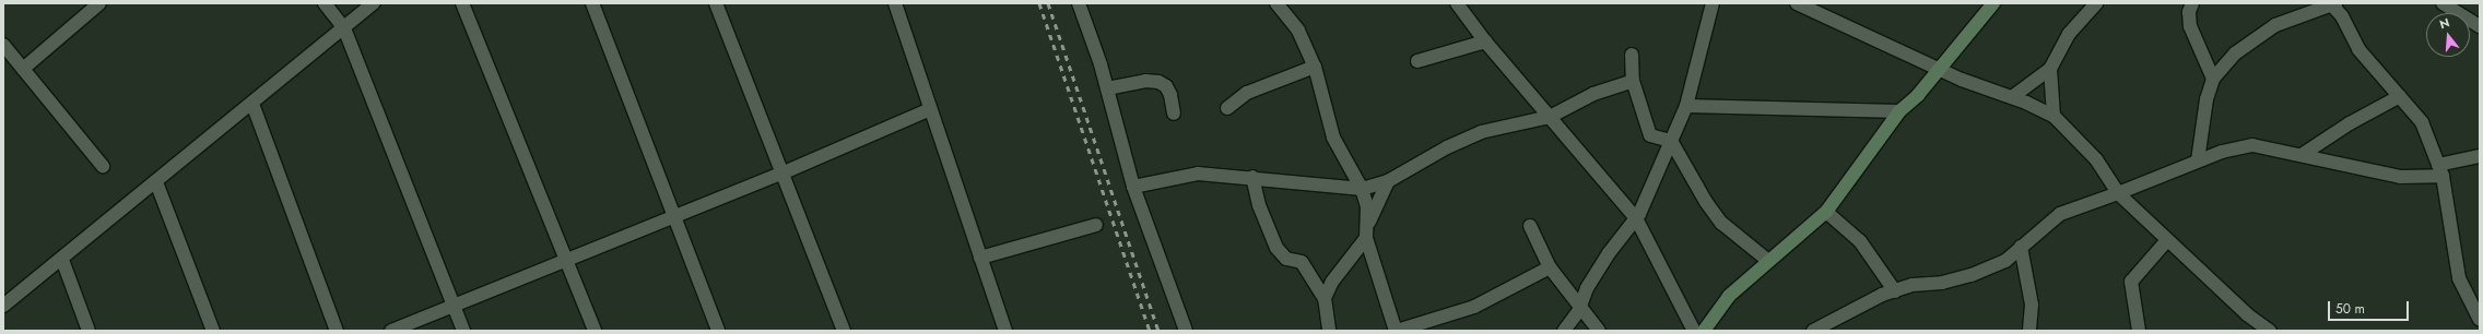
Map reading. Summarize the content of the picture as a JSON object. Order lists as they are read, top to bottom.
{
  "scale_bar": "50 m",
  "north": "top"
}
